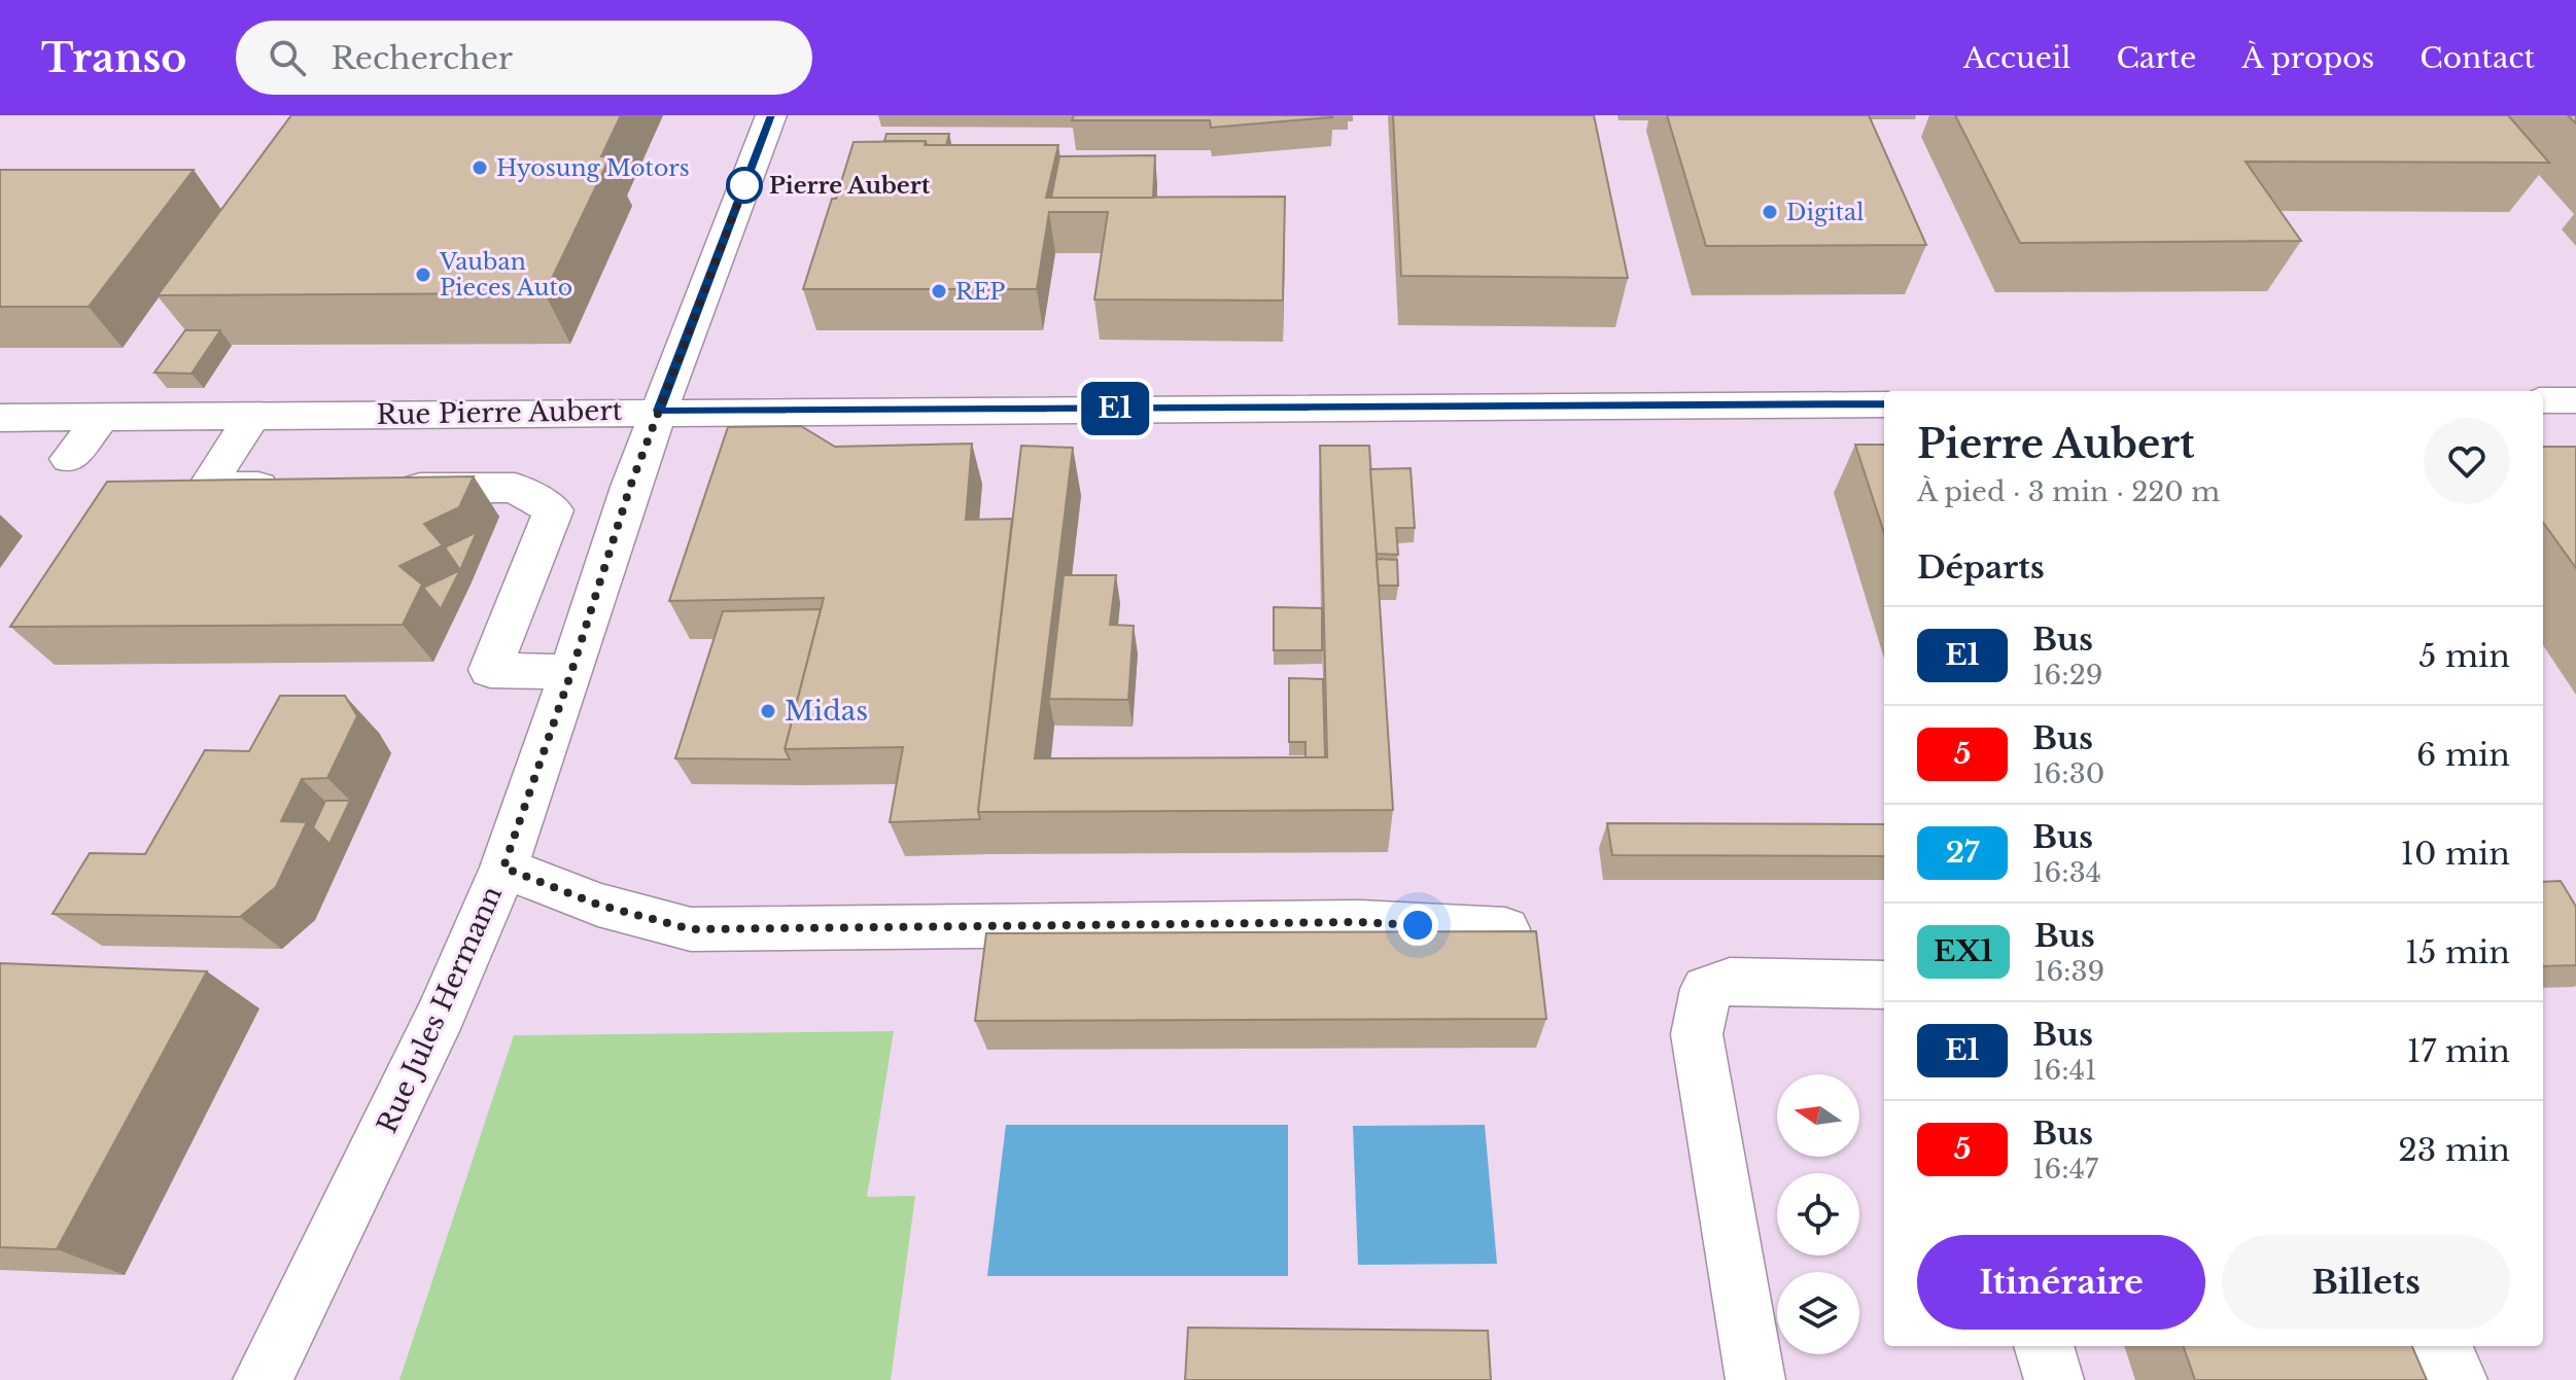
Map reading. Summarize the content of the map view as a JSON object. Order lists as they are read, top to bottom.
{
  "streets": {
    "street": ["Rue Pierre Aubert", "Rue Jules Hermann"]
  },
  "crossings": [
    ["Rue Pierre Aubert", "Rue Jules Hermann"]
  ],
  "places": [
    "Hyosung Motors",
    "Pierre Aubert",
    "Digital",
    "Vauban Pieces Auto",
    "REP",
    "Midas"
  ],
  "lines": ["bus line E1"],
  "north": "left",
  "page": {
    "header": "Transo",
    "search": "Rechercher",
    "nav": [
      "Accueil",
      "Carte",
      "À propos",
      "Contact"
    ],
    "on_map": "E1",
    "heading": [
      ["Pierre Aubert", "À pied · 3 min · 220 m"],
      "Départs"
    ],
    "list": [
      {
        "mark": "E1",
        "name": "Bus",
        "note": "16:29",
        "value": "5 min"
      },
      {
        "mark": "5",
        "name": "Bus",
        "note": "16:30",
        "value": "6 min"
      },
      {
        "mark": "27",
        "name": "Bus",
        "note": "16:34",
        "value": "10 min"
      },
      {
        "mark": "EX1",
        "name": "Bus",
        "note": "16:39",
        "value": "15 min"
      },
      {
        "mark": "E1",
        "name": "Bus",
        "note": "16:41",
        "value": "17 min"
      },
      {
        "mark": "5",
        "name": "Bus",
        "note": "16:47",
        "value": "23 min"
      }
    ],
    "buttons": ["Itinéraire", "Billets"]
  }
}
